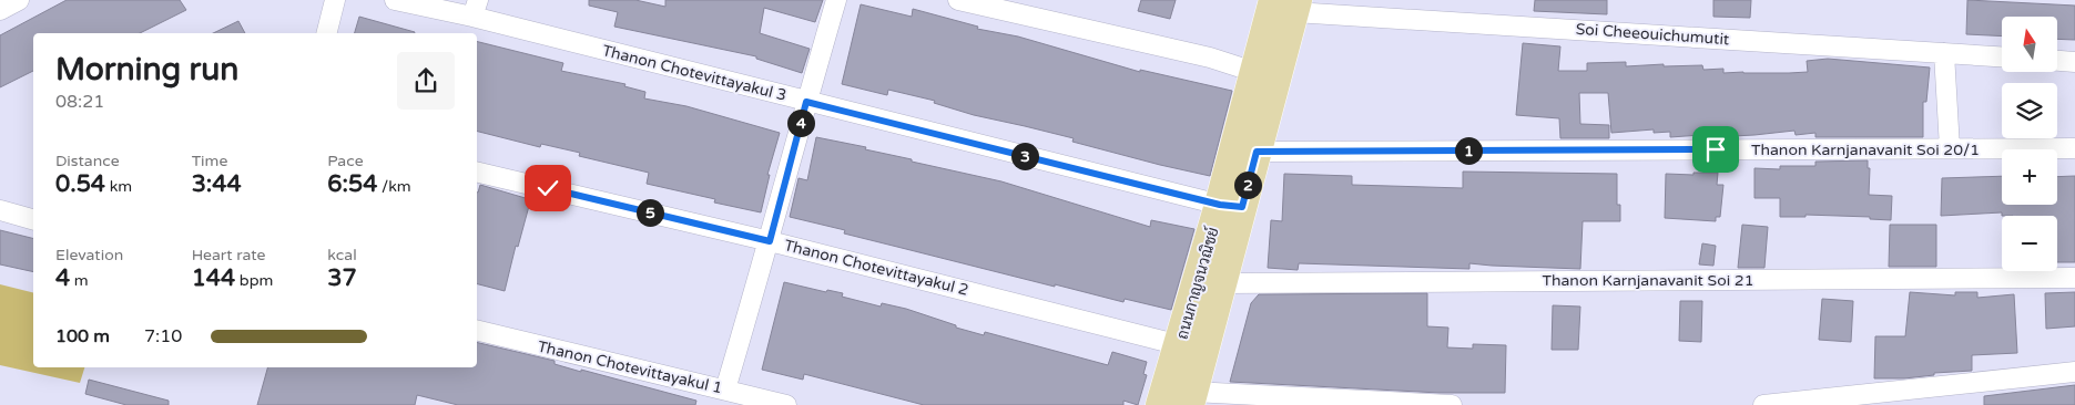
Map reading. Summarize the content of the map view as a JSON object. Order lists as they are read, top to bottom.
{
  "streets": {
    "main road": ["ถนนกาญจนวณิชย์"],
    "street": [
      "Soi Cheeouichumutit",
      "Thanon Chotevittayakul 3",
      "Thanon Karnjanavanit Soi 20/1",
      "Thanon Chotevittayakul 2",
      "Thanon Karnjanavanit Soi 21",
      "Thanon Chotevittayakul 1"
    ]
  },
  "crossings": [
    ["Soi Cheeouichumutit", "ถนนกาญจนวณิชย์"],
    ["Thanon Chotevittayakul 3", "ถนนกาญจนวณิชย์"],
    ["Thanon Karnjanavanit Soi 20/1", "ถนนกาญจนวณิชย์"],
    ["Thanon Chotevittayakul 2", "ถนนกาญจนวณิชย์"],
    ["Thanon Karnjanavanit Soi 21", "ถนนกาญจนวณิชย์"]
  ],
  "north": "top",
  "page": {
    "map_buttons": ["+", "−"],
    "heading": ["Morning run", "08:21"],
    "pins": [
      "4",
      "1",
      "3",
      "2",
      "5"
    ],
    "stats": [
      ["Distance", "0.54 km"],
      ["Time", "3:44"],
      ["Pace", "6:54 /km"],
      ["Elevation", "4 m"],
      ["Heart rate", "144 bpm"],
      ["kcal", "37"]
    ],
    "list": [
      {
        "name": "100 m",
        "note": "7:10"
      }
    ]
  }
}
